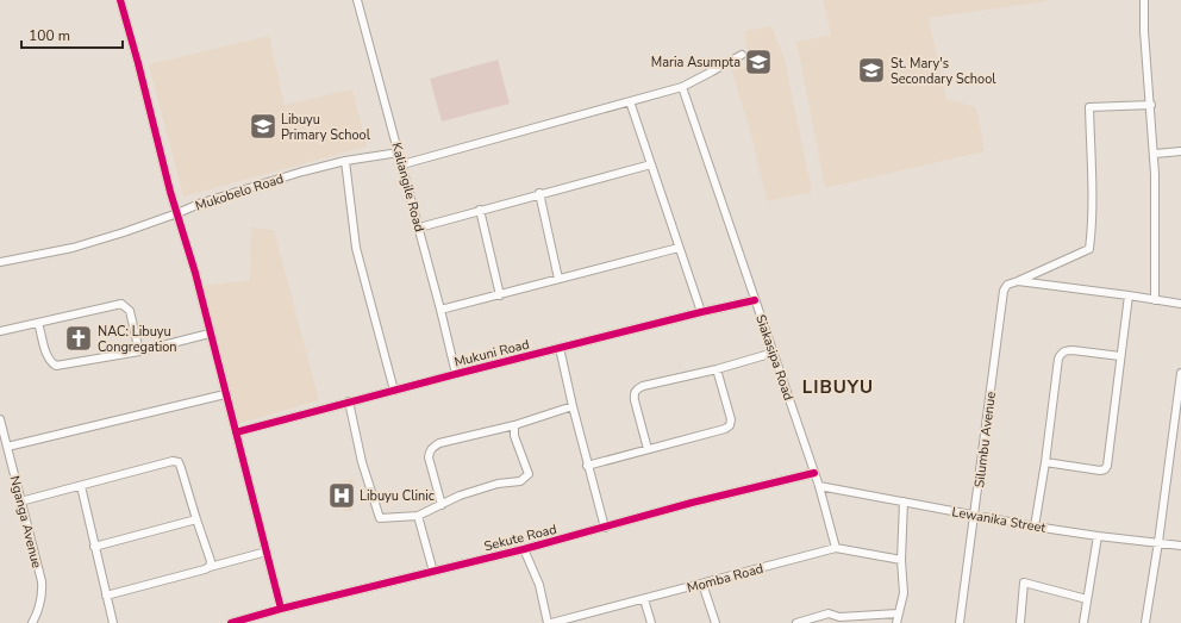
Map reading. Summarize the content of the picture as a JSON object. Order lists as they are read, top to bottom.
{
  "streets": {
    "street": [
      "Kaliangile Road",
      "Mukobelo Road",
      "Mukuni Road",
      "Siakasipa Road",
      "Silumbu Avenue",
      "Lewanika Street",
      "Nganga Avenue",
      "Sekute Road",
      "Momba Road"
    ]
  },
  "crossings": [
    ["Kaliangile Road", "Mukobelo Road"],
    ["Kaliangile Road", "Mukuni Road"],
    ["Mukuni Road", "Siakasipa Road"],
    ["Siakasipa Road", "Lewanika Street"],
    ["Siakasipa Road", "Sekute Road"],
    ["Siakasipa Road", "Momba Road"],
    ["Silumbu Avenue", "Lewanika Street"]
  ],
  "districts": ["LIBUYU"],
  "places": {
    "school or university": ["Maria Asumpta", "St. Mary's Secondary School", "Libuyu Primary School"],
    "church": ["NAC: Libuyu Congregation"],
    "hospital": ["Libuyu Clinic"]
  },
  "scale_bar": "100 m"
}
